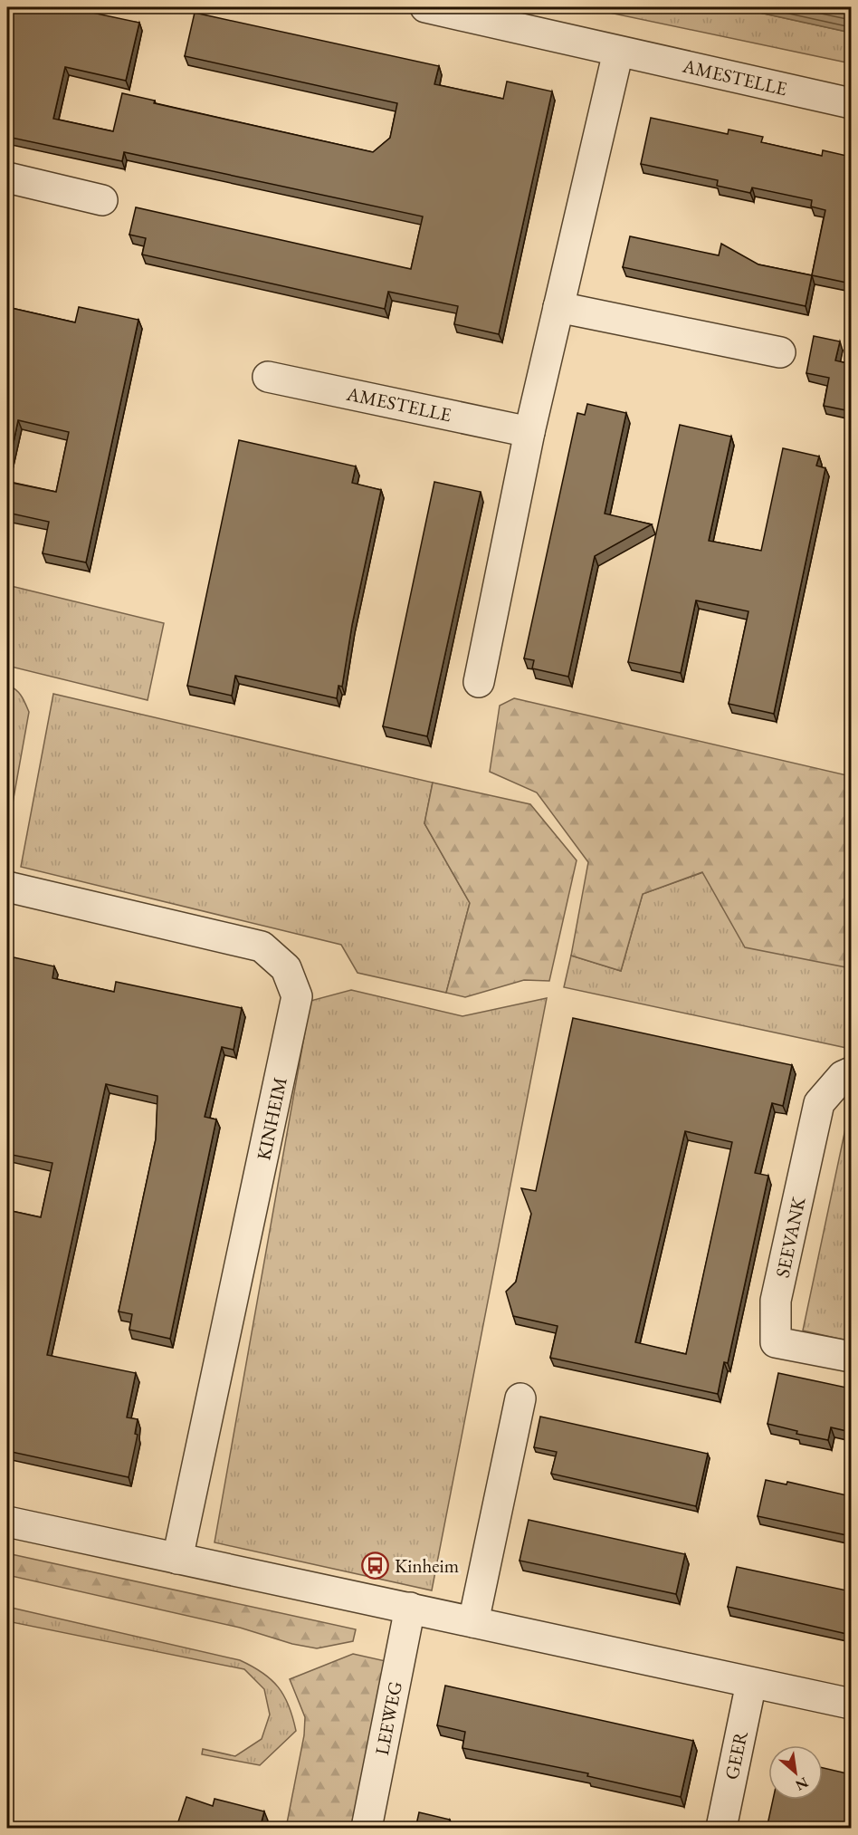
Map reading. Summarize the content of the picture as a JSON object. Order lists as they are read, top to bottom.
{
  "streets": {
    "street": [
      "AMESTELLE",
      "KINHEIM",
      "SEEVANK",
      "LEEWEG",
      "GEER"
    ]
  },
  "places": {
    "bus stop": ["Kinheim"]
  },
  "north": "bottom right"
}
